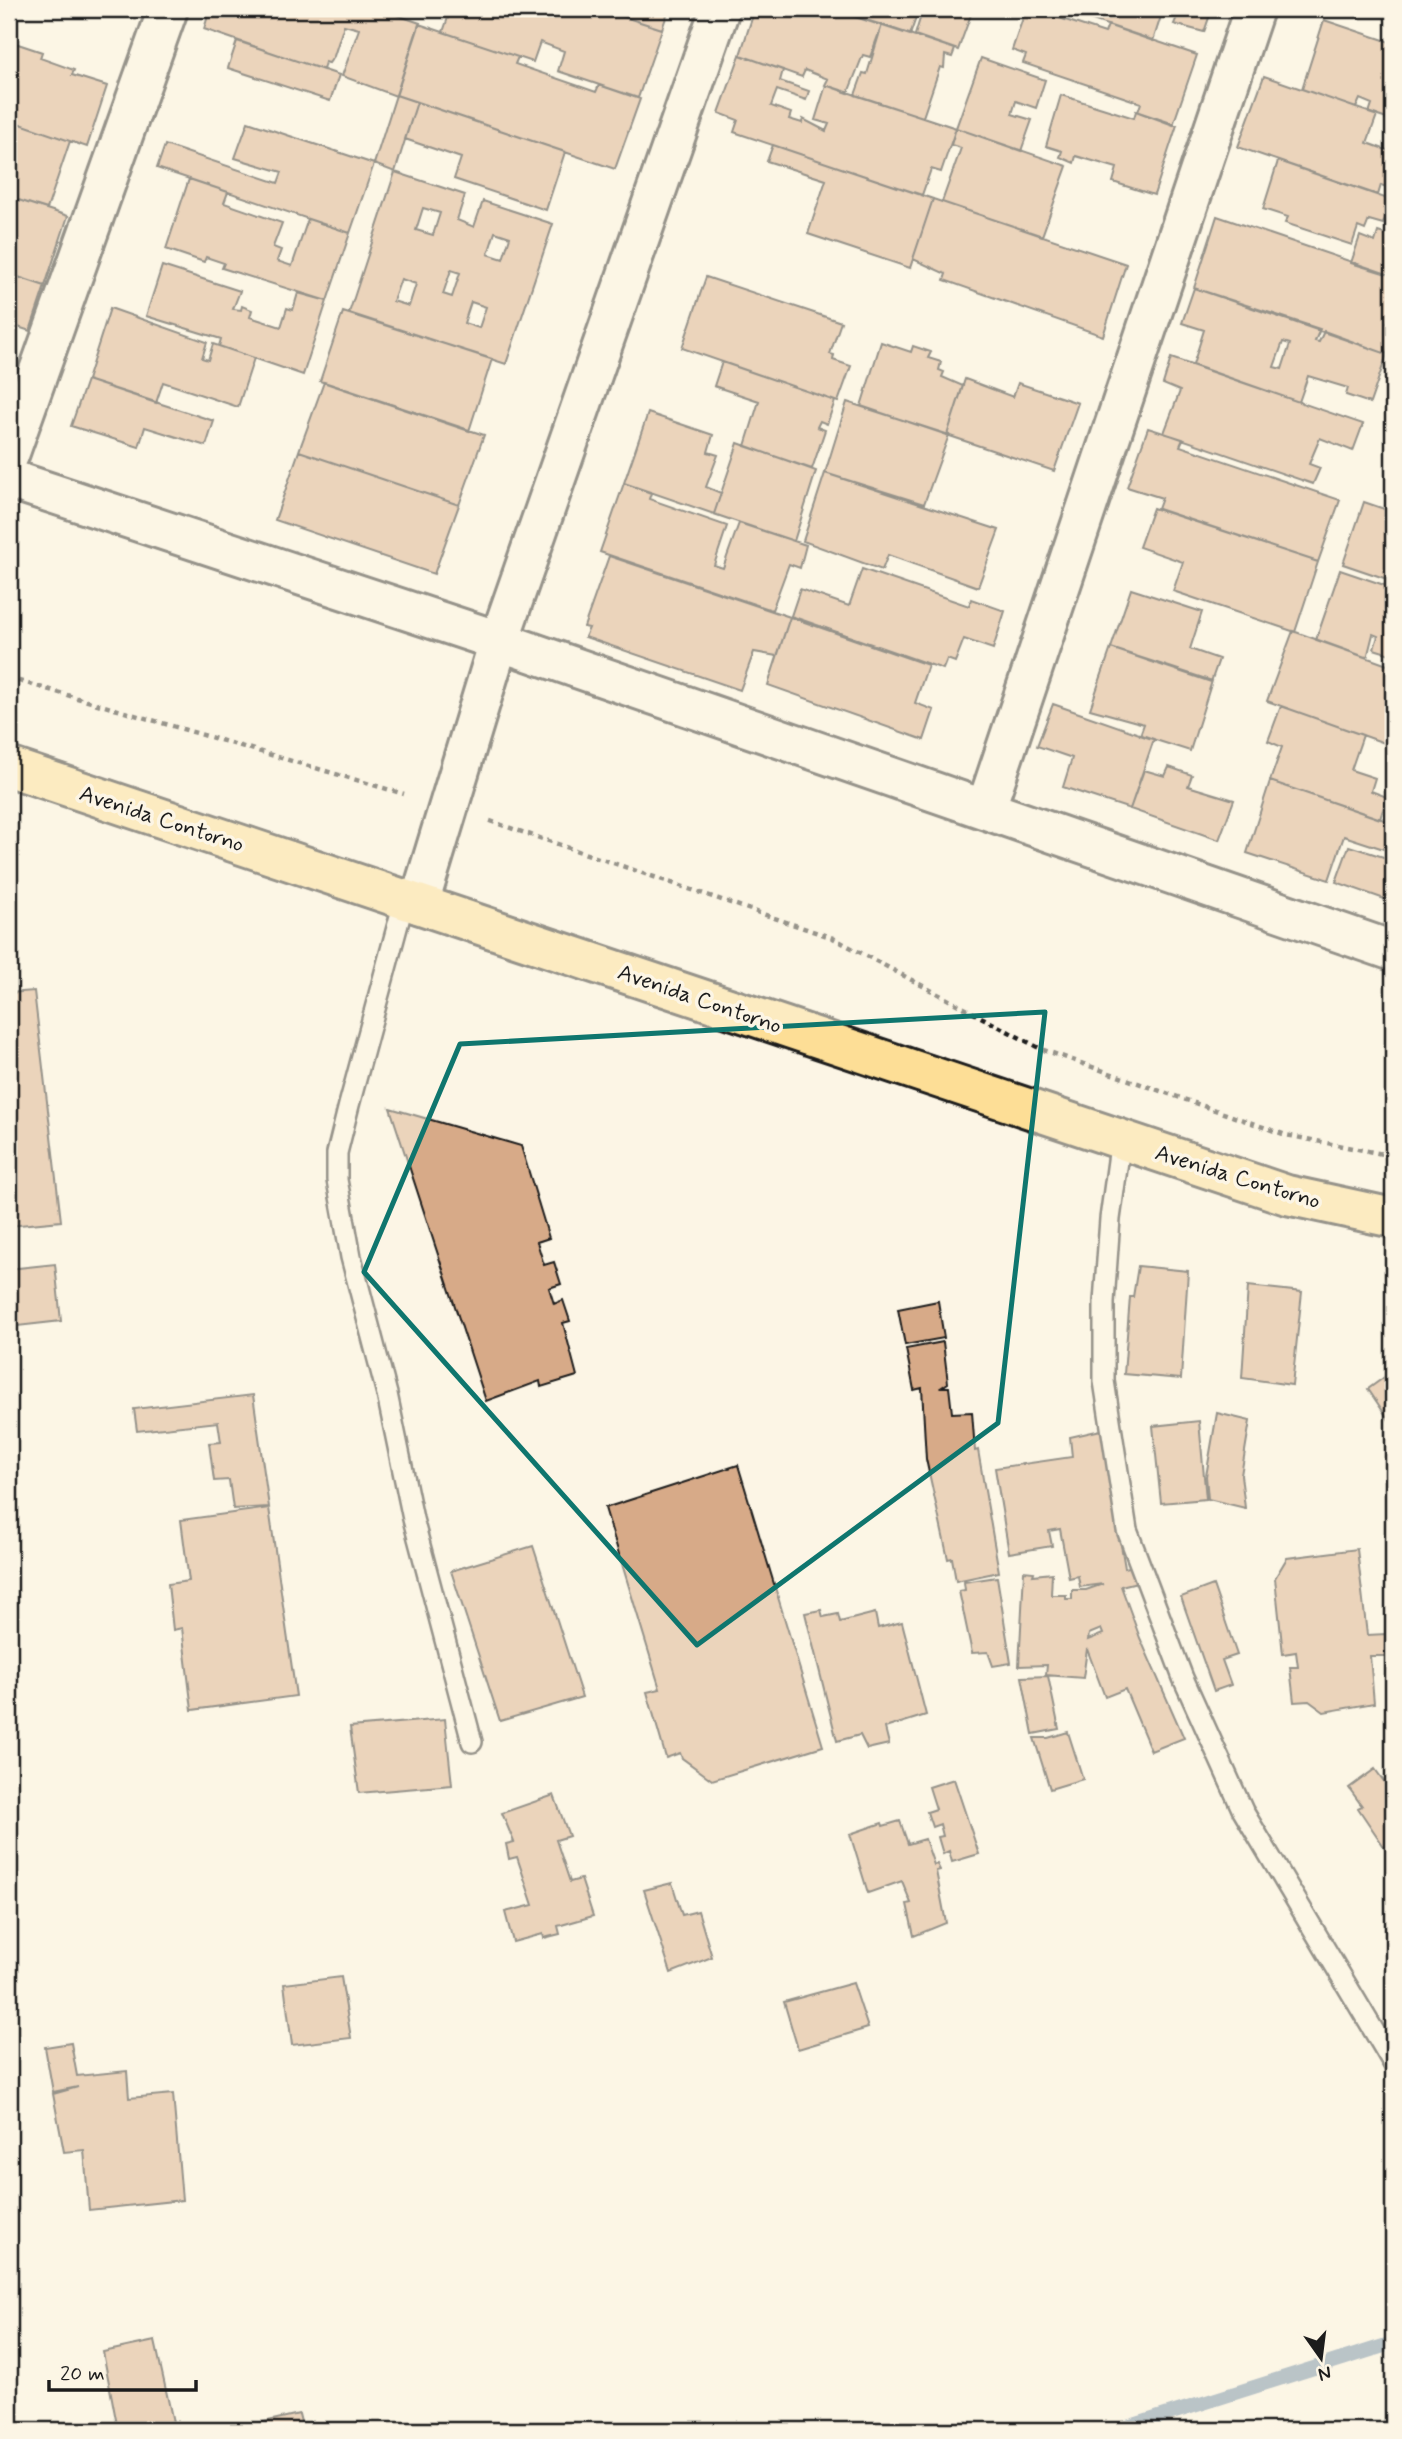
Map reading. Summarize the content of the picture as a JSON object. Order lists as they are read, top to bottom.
{
  "streets": {
    "main road": ["Avenida Contorno"]
  },
  "scale_bar": "20 m",
  "north": "bottom"
}
